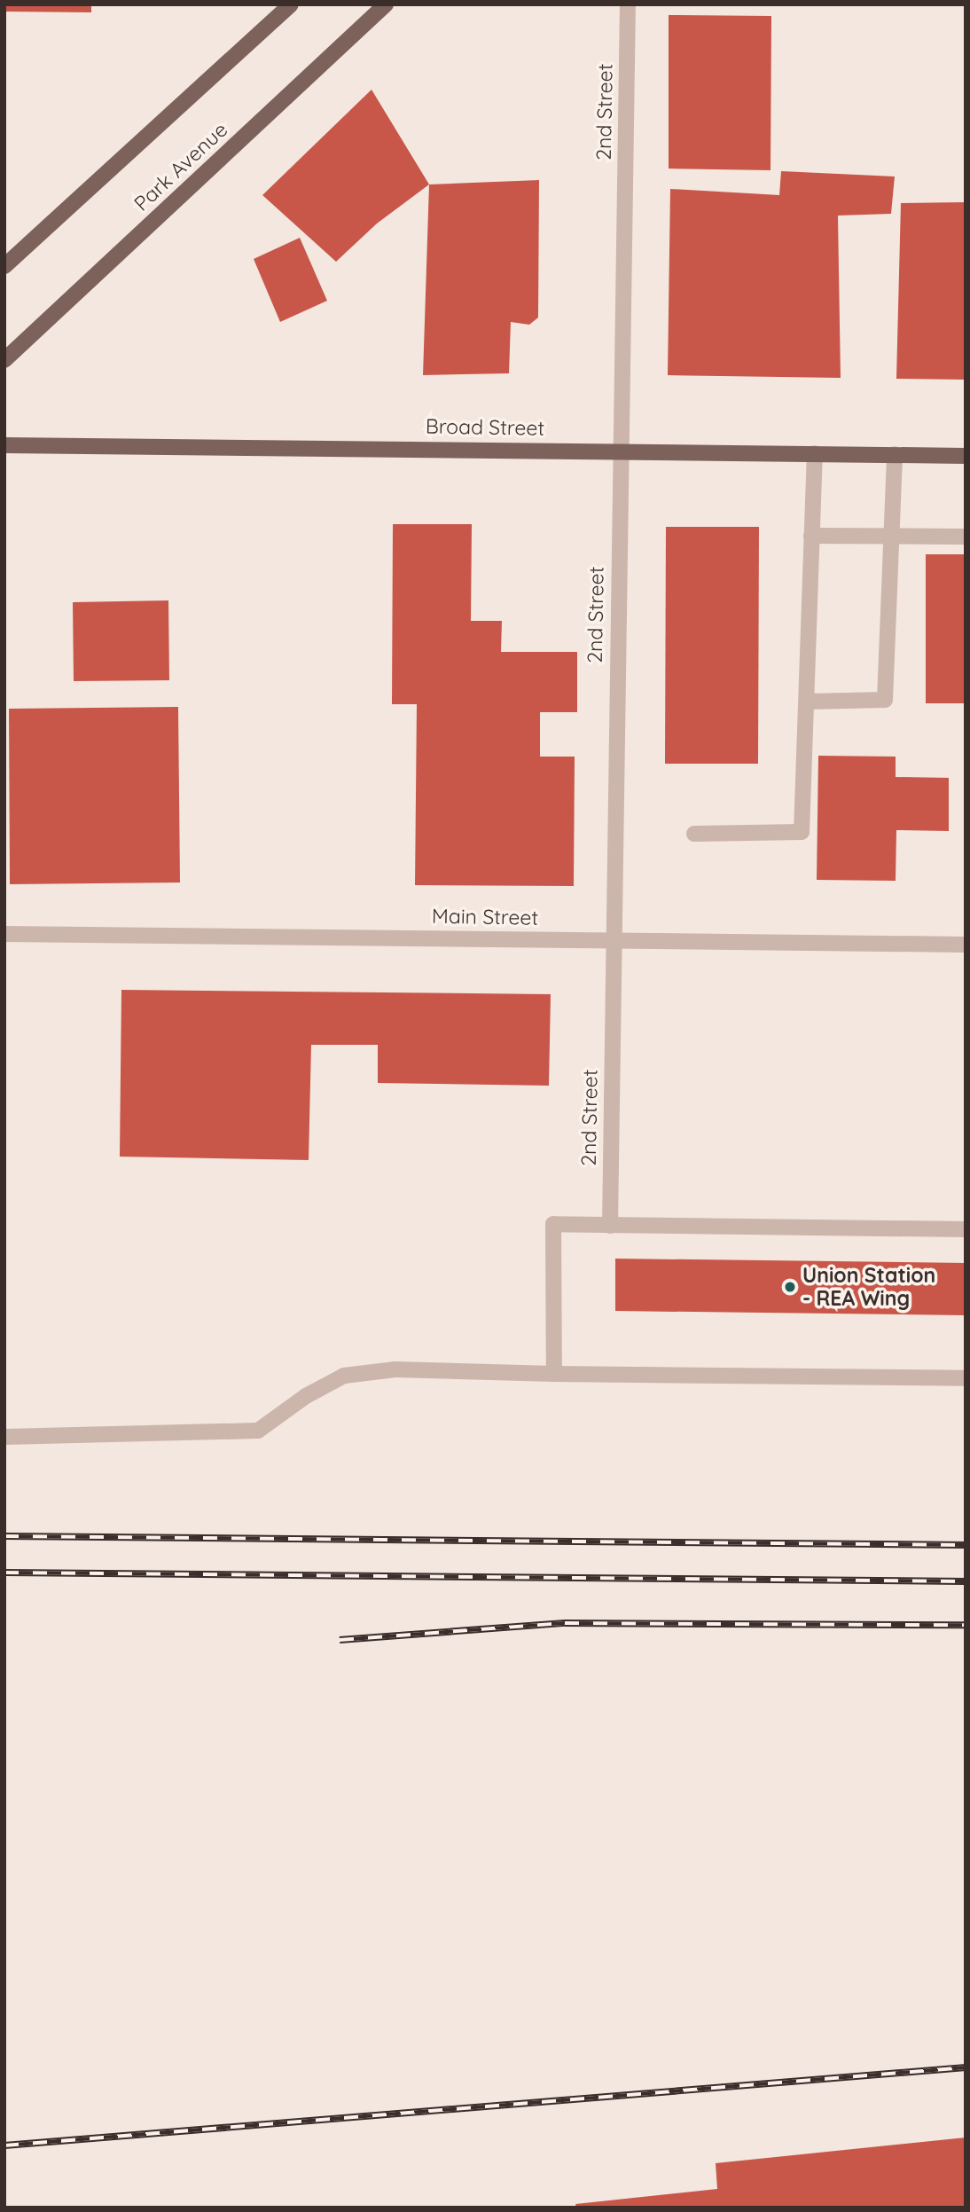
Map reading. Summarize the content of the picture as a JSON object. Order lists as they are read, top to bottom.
{
  "streets": {
    "main road": ["Park Avenue", "Broad Street"],
    "street": ["2nd Street", "Main Street"]
  },
  "crossings": [
    ["2nd Street", "Broad Street"],
    ["2nd Street", "Main Street"]
  ],
  "places": ["Union Station - REA Wing"]
}
